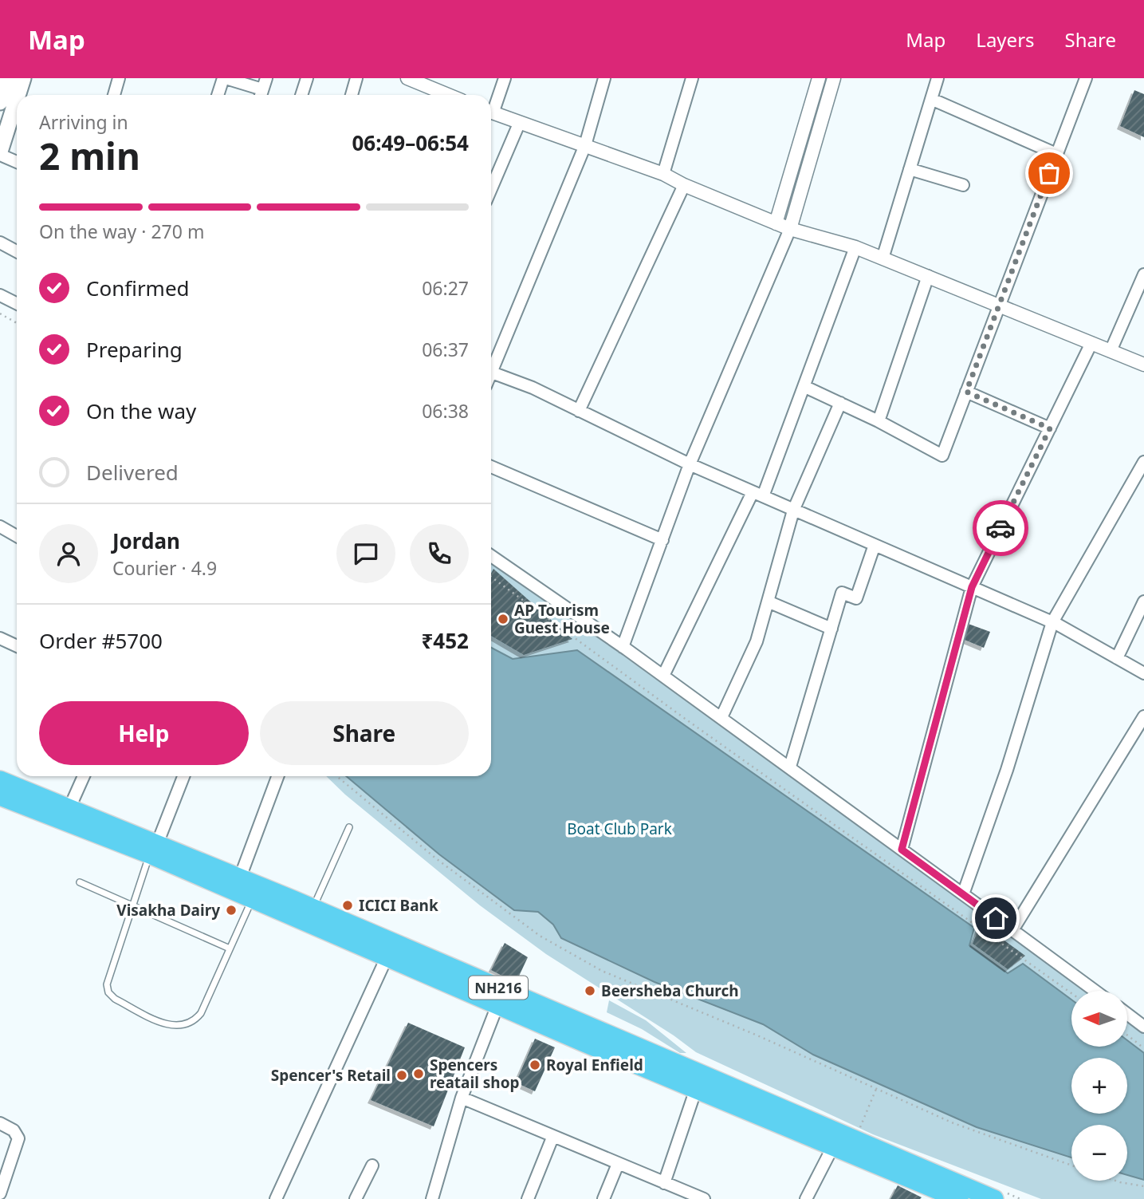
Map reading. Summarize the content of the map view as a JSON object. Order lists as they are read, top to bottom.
{
  "streets": {
    "highway": ["NH216"]
  },
  "parks": ["Boat Club Park"],
  "places": [
    "AP Tourism Guest House",
    "ICICI Bank",
    "Visakha Dairy",
    "Beersheba Church",
    "Royal Enfield",
    "Spencers reatail shop",
    "Spencer's Retail"
  ],
  "north": "left",
  "page": {
    "header": "Map",
    "nav": ["Map", "Layers", "Share"],
    "heading": ["2 min", "Arriving in", "06:49–06:54"],
    "panel": [
      "Jordan",
      "Courier · 4.9",
      "Order #5700",
      "₹452"
    ],
    "bar": "On the way · 270 m",
    "list": [
      ["Confirmed", "06:27"],
      ["Preparing", "06:37"],
      ["On the way", "06:38"],
      "Delivered"
    ],
    "buttons": ["Help", "Share"],
    "map_buttons": ["+", "−"]
  }
}
